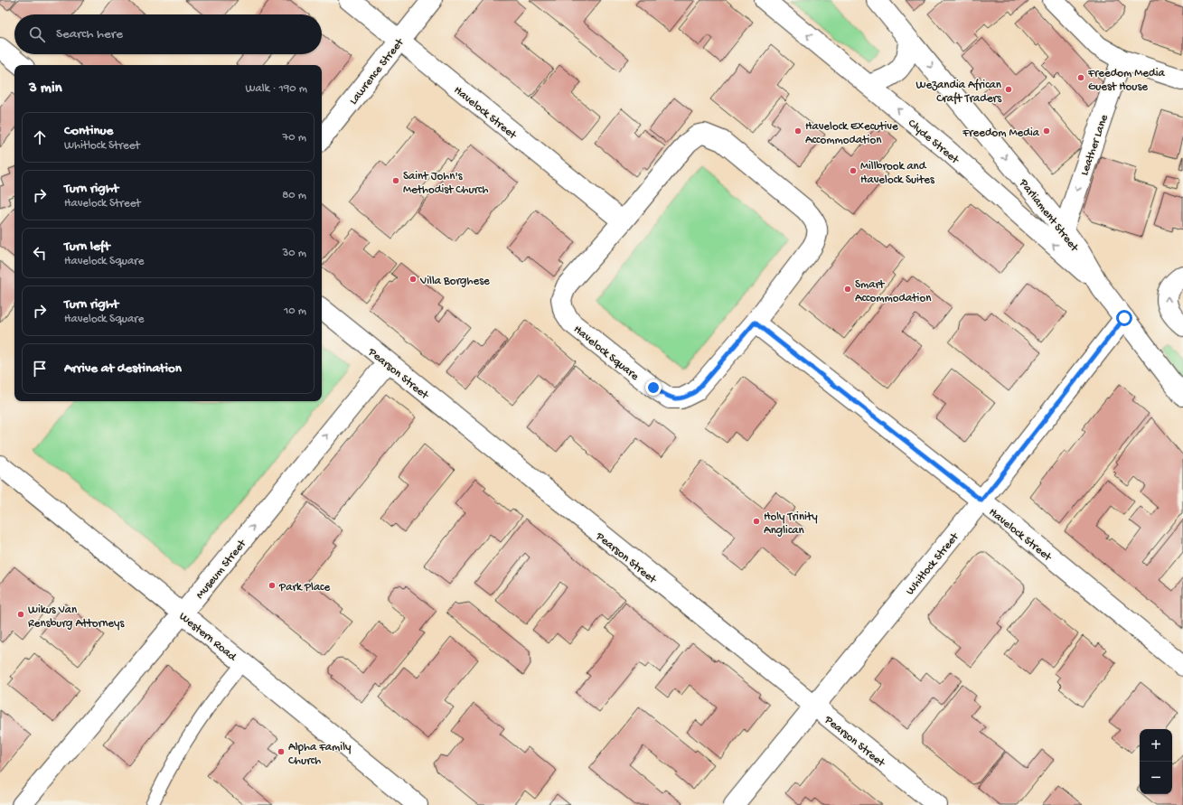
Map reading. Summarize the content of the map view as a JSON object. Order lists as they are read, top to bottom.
{
  "streets": {
    "street": [
      "Lawrence Street",
      "Havelock Street",
      "Clyde Street",
      "Leather Lane",
      "Parliament Street",
      "Havelock Square",
      "Pearson Street",
      "Whitlock Street",
      "Museum Street",
      "Western Road"
    ]
  },
  "crossings": [
    ["Lawrence Street", "Havelock Street"],
    ["Havelock Street", "Havelock Square"],
    ["Havelock Street", "Whitlock Street"],
    ["Clyde Street", "Parliament Street"],
    ["Leather Lane", "Parliament Street"],
    ["Parliament Street", "Whitlock Street"],
    ["Pearson Street", "Whitlock Street"],
    ["Pearson Street", "Museum Street"],
    ["Museum Street", "Western Road"]
  ],
  "one_way": ["Clyde Street", "Leather Lane", "Museum Street"],
  "places": [
    "Freedom Media Guest House",
    "Wezandia African Craft Traders",
    "Havelock Executive Accommodation",
    "Freedom Media",
    "Millbrook and Havelock Suites",
    "Saint John's Methodist Church",
    "Villa Borghese",
    "Smart Accommodation",
    "Holy Trinity Anglican",
    "Park Place",
    "Wikus Van Rensburg Attorneys",
    "Alpha Family Church"
  ],
  "page": {
    "search": "Search here",
    "heading": ["3 min", "Walk · 190 m"],
    "list": [
      ["Continue", "Whitlock Street", "70 m"],
      ["Turn right", "Havelock Street", "80 m"],
      ["Turn left", "Havelock Square", "30 m"],
      ["Turn right", "Havelock Square", "10 m"],
      "Arrive at destination"
    ],
    "map_buttons": ["+", "−"]
  }
}
